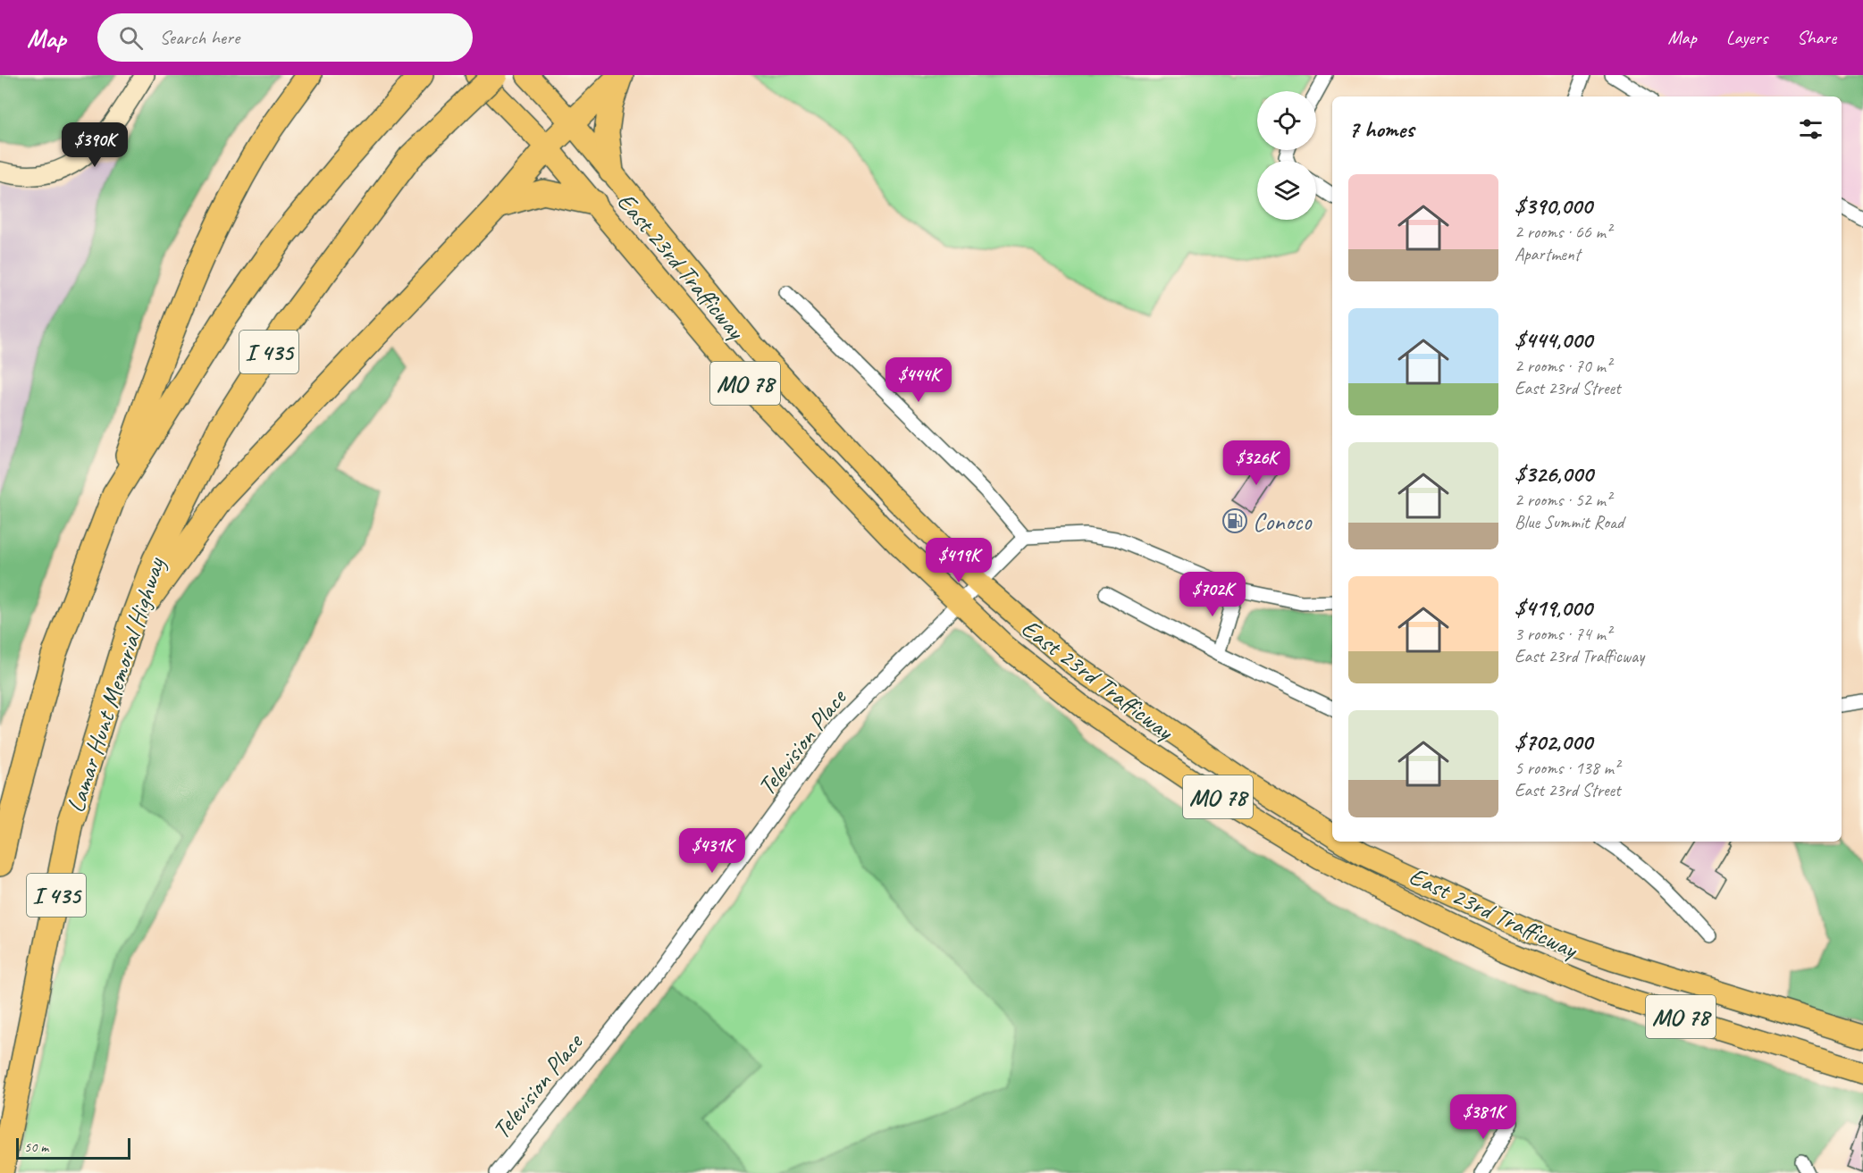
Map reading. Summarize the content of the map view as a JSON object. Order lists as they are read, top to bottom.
{
  "streets": {
    "highway": ["I 435", "Lamar Hunt Memorial Highway"],
    "main road": ["East 23rd Trafficway", "MO 78"],
    "street": ["Television Place"]
  },
  "crossings": [
    ["East 23rd Trafficway", "Television Place"]
  ],
  "places": {
    "fuel station": ["Conoco"]
  },
  "scale_bar": "50 m",
  "page": {
    "header": "Map",
    "search": "Search here",
    "nav": ["Map", "Layers", "Share"],
    "heading": "7 homes",
    "price": [
      "$390K",
      "$444K",
      "$326K",
      "$419K",
      "$702K",
      "$431K",
      "$381K"
    ],
    "list": [
      {
        "name": "$390,000",
        "note": "2 rooms · 66 m² · Apartment"
      },
      {
        "name": "$444,000",
        "note": "2 rooms · 70 m² · East 23rd Street"
      },
      {
        "name": "$326,000",
        "note": "2 rooms · 52 m² · Blue Summit Road"
      },
      {
        "name": "$419,000",
        "note": "3 rooms · 74 m² · East 23rd Trafficway"
      },
      {
        "name": "$702,000",
        "note": "5 rooms · 138 m² · East 23rd Street"
      }
    ],
    "scale": "50 m"
  }
}
